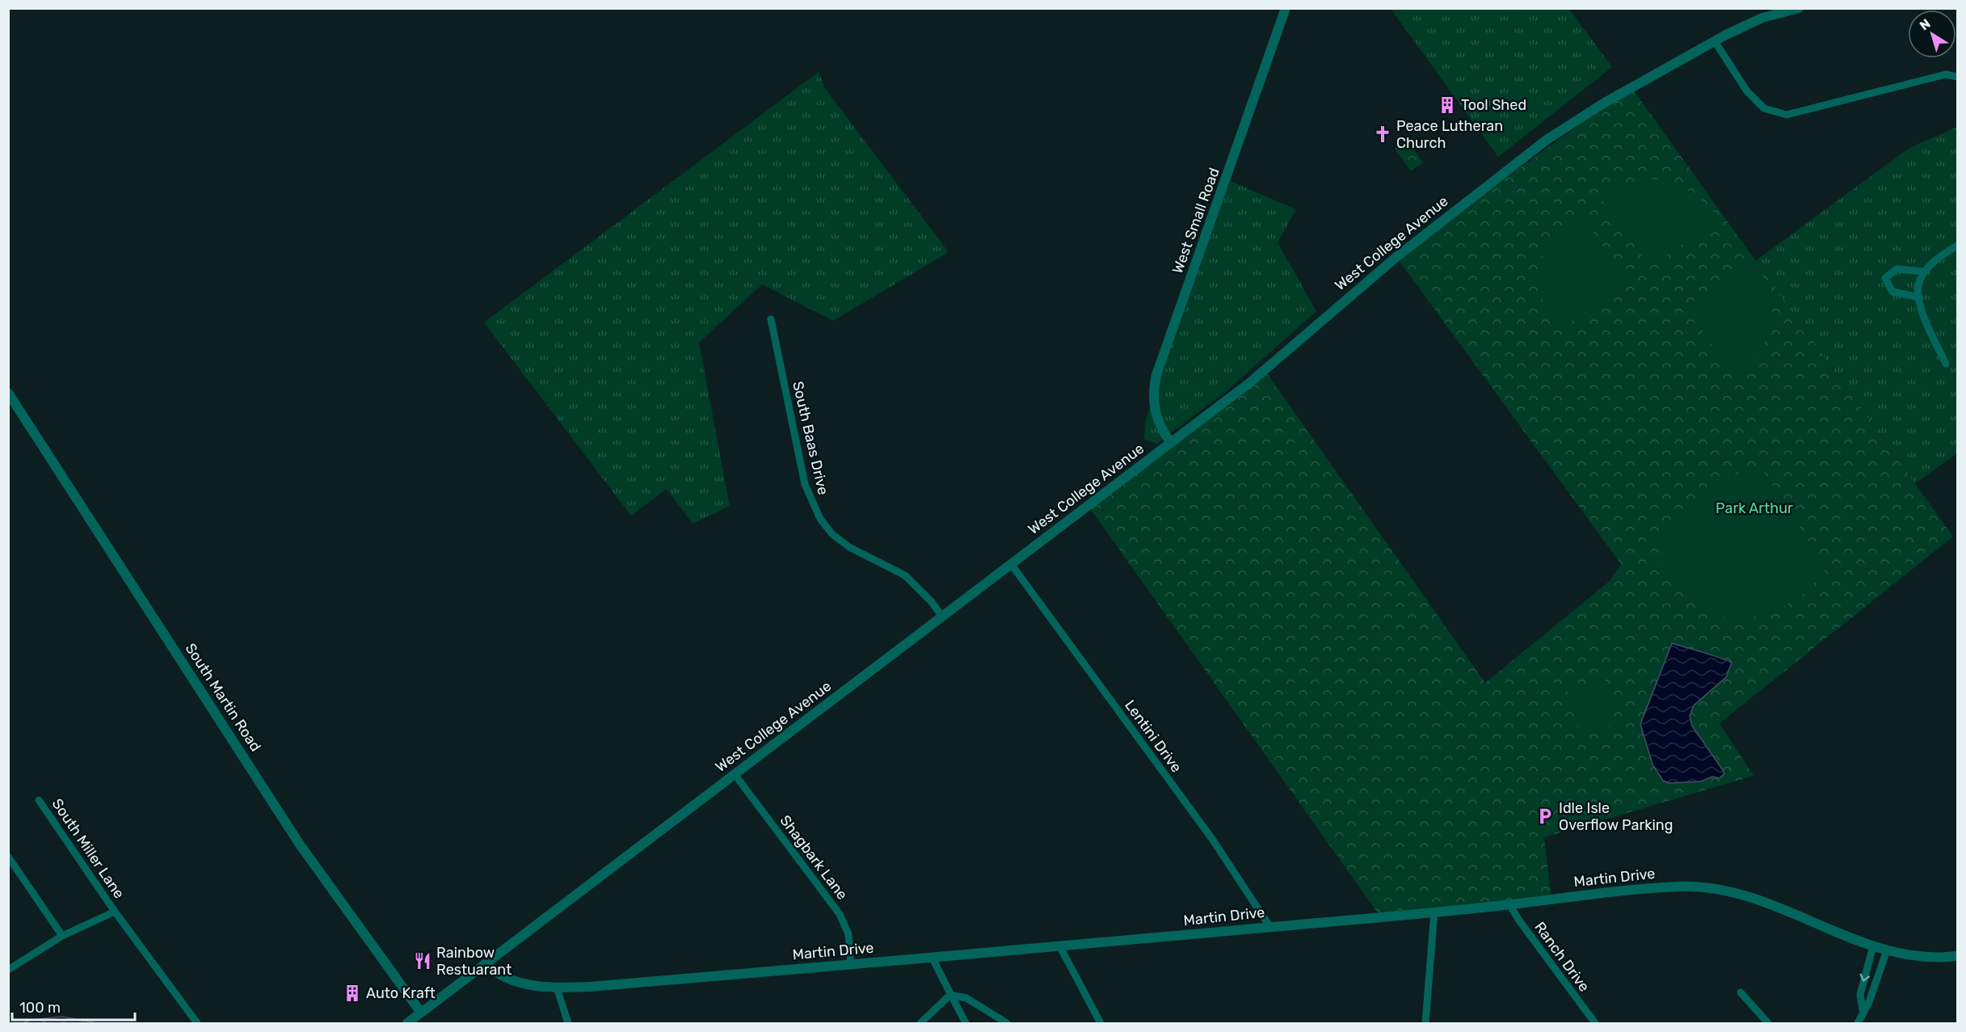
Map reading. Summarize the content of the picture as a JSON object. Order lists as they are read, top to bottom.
{
  "streets": {
    "street": [
      "West Small Road",
      "West College Avenue",
      "South Baas Drive",
      "South Martin Road",
      "Lentini Drive",
      "South Miller Lane",
      "Shagbark Lane",
      "Martin Drive",
      "Ranch Drive"
    ]
  },
  "crossings": [
    ["West Small Road", "West College Avenue"],
    ["West College Avenue", "South Baas Drive"],
    ["West College Avenue", "South Martin Road"],
    ["West College Avenue", "Lentini Drive"],
    ["West College Avenue", "Shagbark Lane"],
    ["West College Avenue", "Martin Drive"],
    ["Lentini Drive", "Martin Drive"],
    ["Shagbark Lane", "Martin Drive"],
    ["Martin Drive", "Ranch Drive"]
  ],
  "parks": ["Park Arthur"],
  "places": {
    "building": ["Tool Shed", "Auto Kraft"],
    "church": ["Peace Lutheran Church"],
    "parking": ["Idle Isle Overflow Parking"],
    "restaurant": ["Rainbow Restuarant"]
  },
  "scale_bar": "100 m",
  "north": "top left"
}
